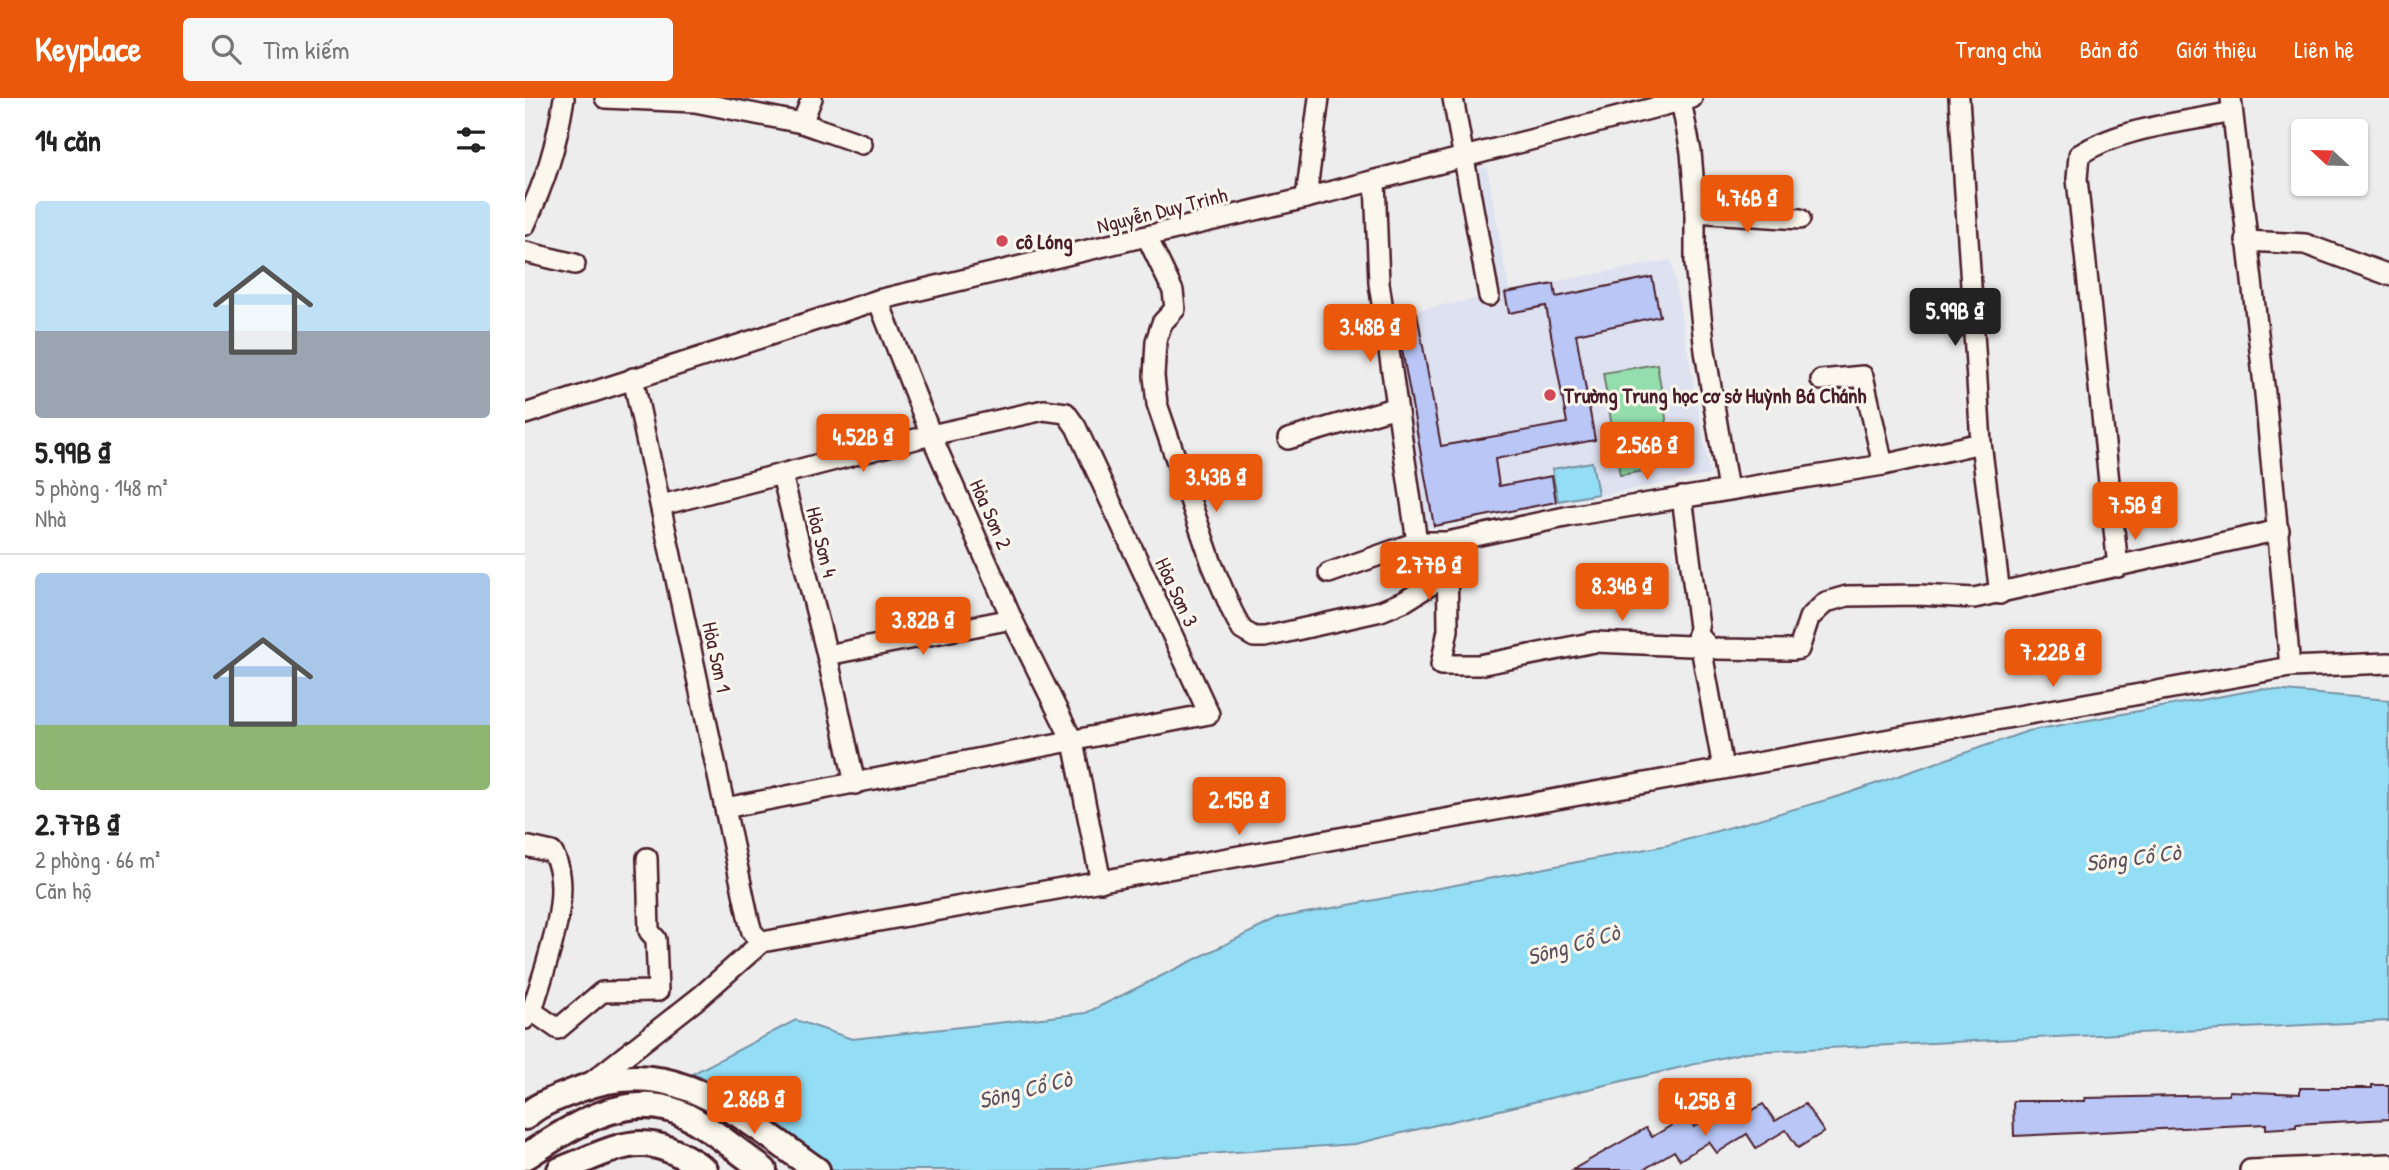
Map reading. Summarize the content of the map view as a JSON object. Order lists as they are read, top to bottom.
{
  "streets": {
    "street": [
      "Nguyễn Duy Trinh",
      "Hỏa Sơn 2",
      "Hỏa Sơn 4",
      "Hỏa Sơn 3",
      "Hỏa Sơn 1"
    ]
  },
  "crossings": [
    ["Nguyễn Duy Trinh", "Hỏa Sơn 2"],
    ["Nguyễn Duy Trinh", "Hỏa Sơn 1"],
    ["Hỏa Sơn 2", "Hỏa Sơn 3"]
  ],
  "water": ["Sông Cổ Cò"],
  "places": ["cô Lóng", "Trường Trung học cơ sở Huỳnh Bá Chánh"],
  "north": "left",
  "page": {
    "header": "Keyplace",
    "search": "Tìm kiếm",
    "nav": [
      "Trang chủ",
      "Bản đồ",
      "Giới thiệu",
      "Liên hệ"
    ],
    "heading": "14 căn",
    "price": [
      "4.76B ₫",
      "5.99B ₫",
      "3.48B ₫",
      "4.52B ₫",
      "2.56B ₫",
      "3.43B ₫",
      "7.5B ₫",
      "2.77B ₫",
      "8.34B ₫",
      "3.82B ₫",
      "7.22B ₫",
      "2.15B ₫",
      "2.86B ₫",
      "4.25B ₫"
    ],
    "list": [
      {
        "name": "5.99B ₫",
        "note": "5 phòng · 148 m² · Nhà"
      },
      {
        "name": "2.77B ₫",
        "note": "2 phòng · 66 m² · Căn hộ"
      }
    ]
  }
}
